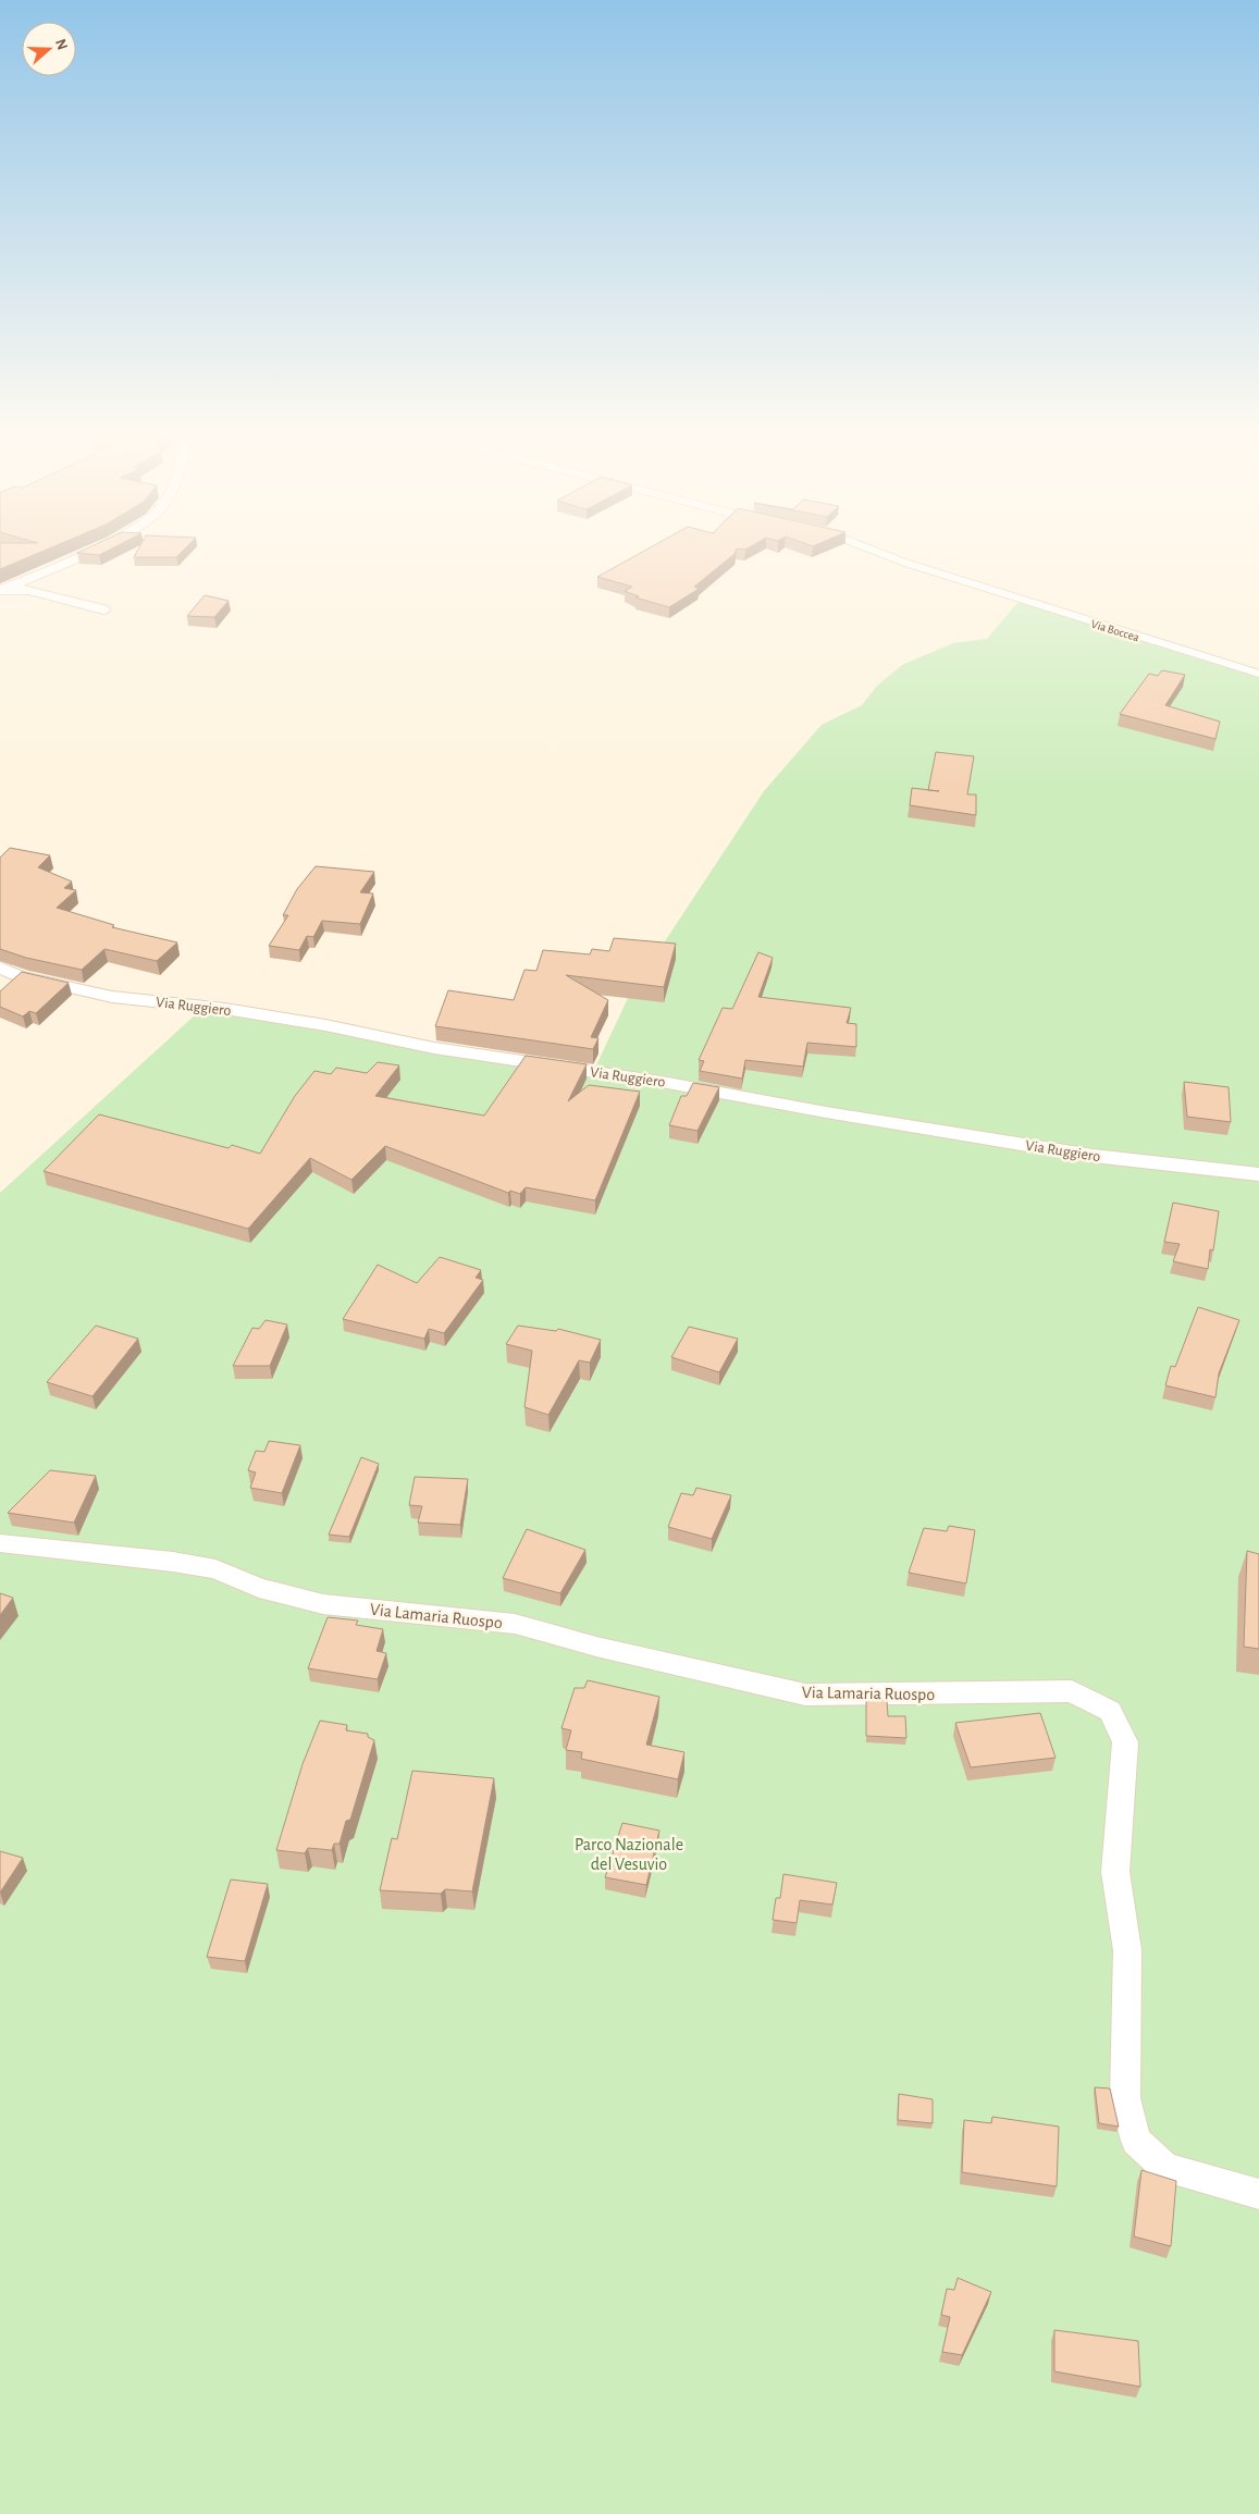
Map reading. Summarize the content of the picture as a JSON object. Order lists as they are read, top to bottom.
{
  "streets": {
    "street": ["Via Ruggiero", "Via Lamaria Ruospo"],
    "lane": ["Via Boccea"]
  },
  "parks": ["Parco Nazionale del Vesuvio"],
  "north": "right"
}
